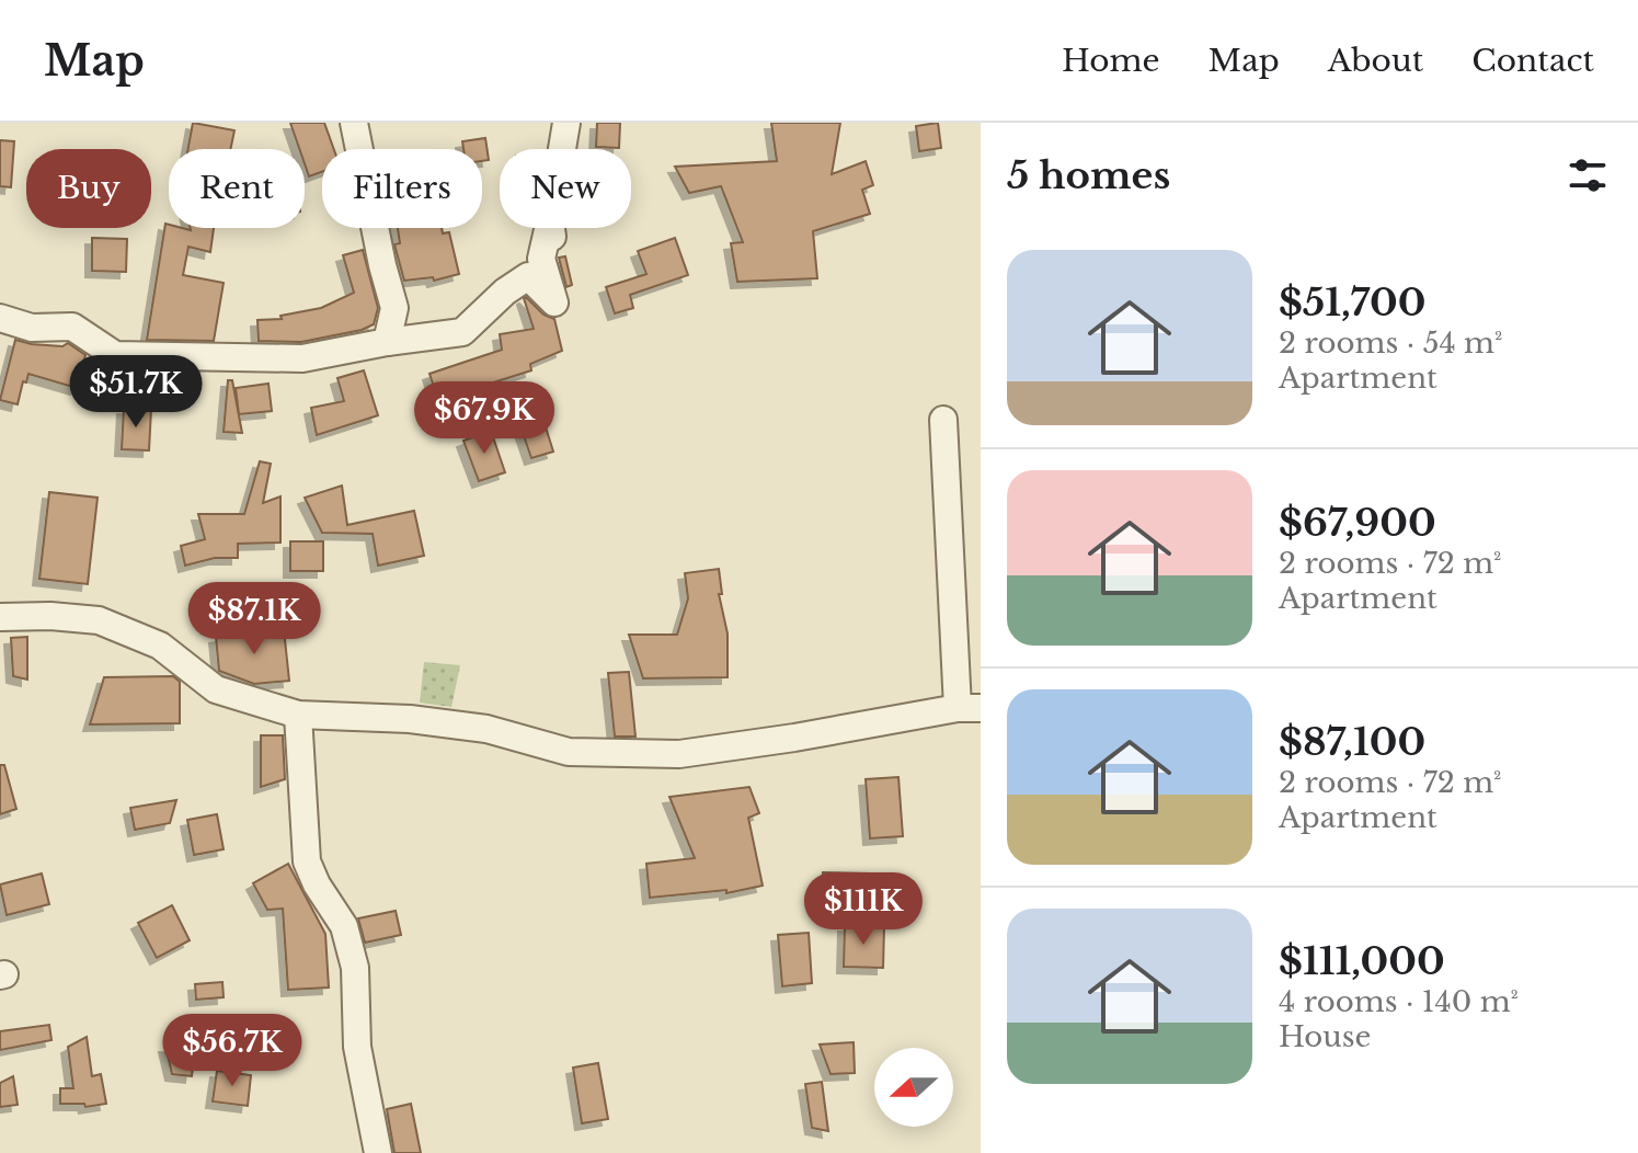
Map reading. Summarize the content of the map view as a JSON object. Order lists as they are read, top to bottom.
{
  "north": "left",
  "page": {
    "header": "Map",
    "nav": [
      "Home",
      "Map",
      "About",
      "Contact"
    ],
    "heading": "5 homes",
    "chip": [
      "Buy",
      "Rent",
      "Filters",
      "New"
    ],
    "list": [
      {
        "name": "$51,700",
        "note": "2 rooms · 54 m² · Apartment"
      },
      {
        "name": "$67,900",
        "note": "2 rooms · 72 m² · Apartment"
      },
      {
        "name": "$87,100",
        "note": "2 rooms · 72 m² · Apartment"
      },
      {
        "name": "$111,000",
        "note": "4 rooms · 140 m² · House"
      }
    ],
    "price": [
      "$51.7K",
      "$67.9K",
      "$87.1K",
      "$111K",
      "$56.7K"
    ]
  }
}
